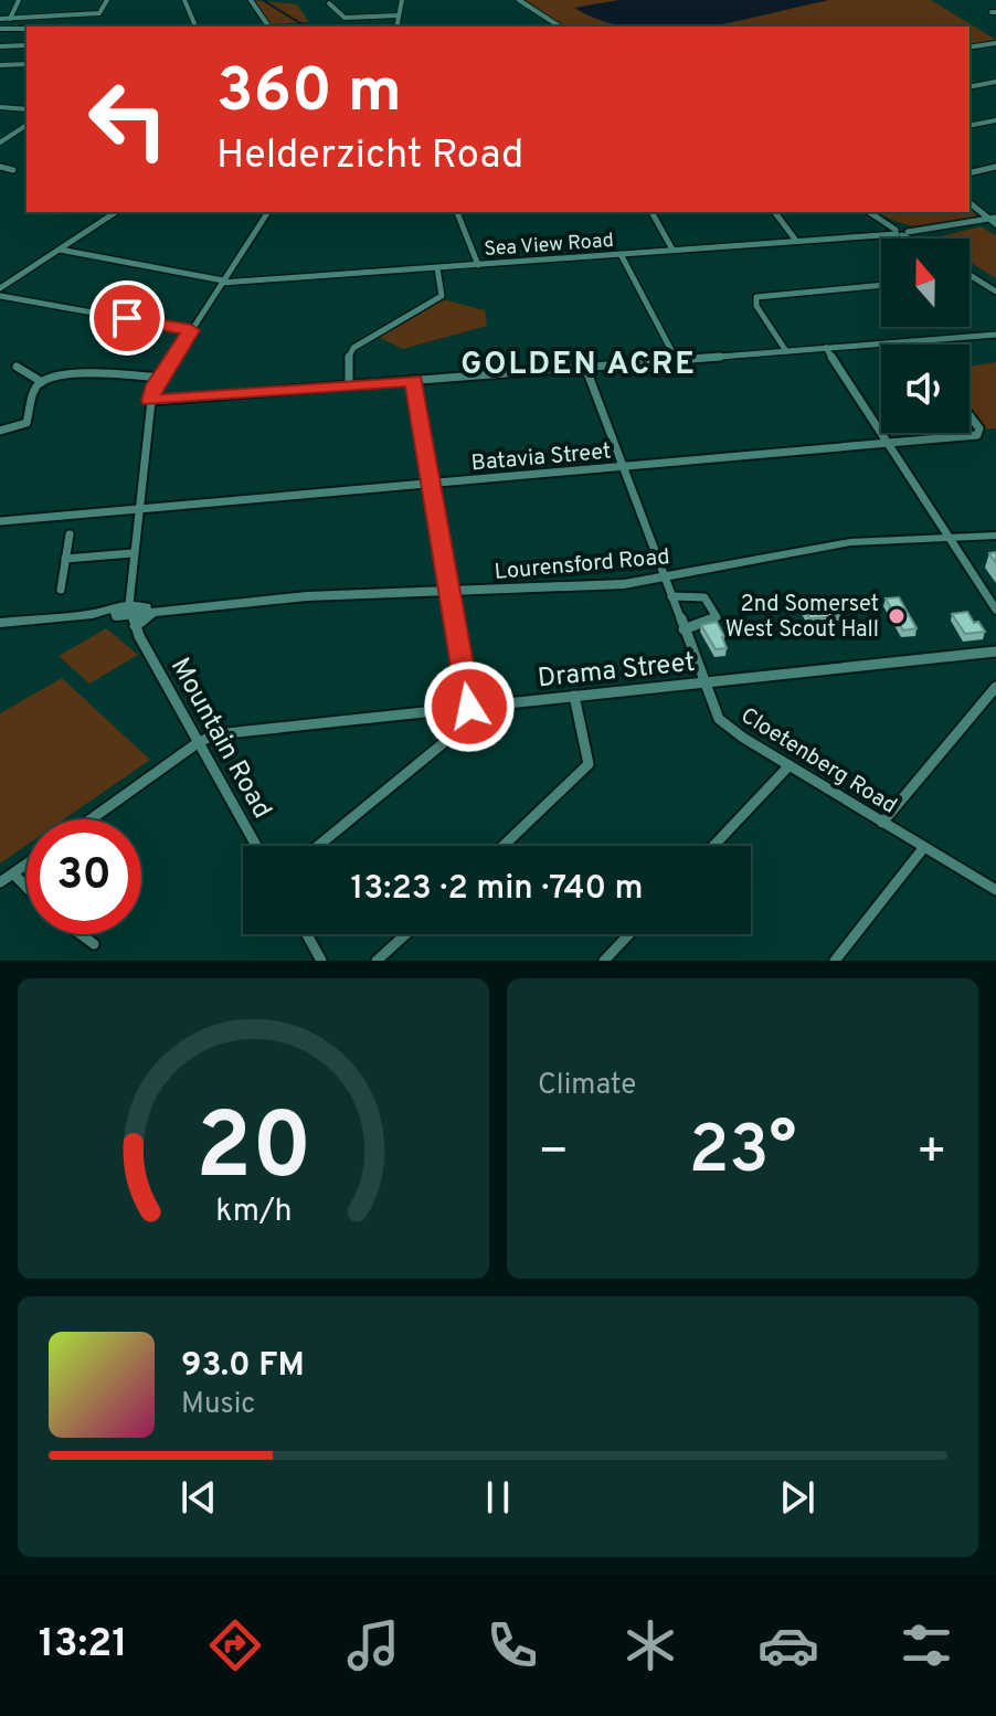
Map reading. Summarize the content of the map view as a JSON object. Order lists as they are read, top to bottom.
{
  "streets": {
    "street": [
      "Sea View Road",
      "Batavia Street",
      "Lourensford Road",
      "Drama Street",
      "Mountain Road",
      "Cloetenberg Road"
    ]
  },
  "crossings": [
    ["Batavia Street", "Cloetenberg Road"],
    ["Lourensford Road", "Mountain Road"],
    ["Lourensford Road", "Cloetenberg Road"],
    ["Drama Street", "Mountain Road"],
    ["Drama Street", "Cloetenberg Road"]
  ],
  "districts": ["GOLDEN ACRE"],
  "places": ["2nd Somerset West Scout Hall"],
  "north": "top",
  "page": {
    "turn": ["360 m", "Helderzicht Road"],
    "limit": "30",
    "trip": "13:23 · 2 min · 740 m",
    "tile": "Climate",
    "heat": ["−", "23°", "+"],
    "song": ["93.0 FM", "Music"],
    "tabs": "13:21",
    "gauge": ["20", "km/h"]
  }
}
